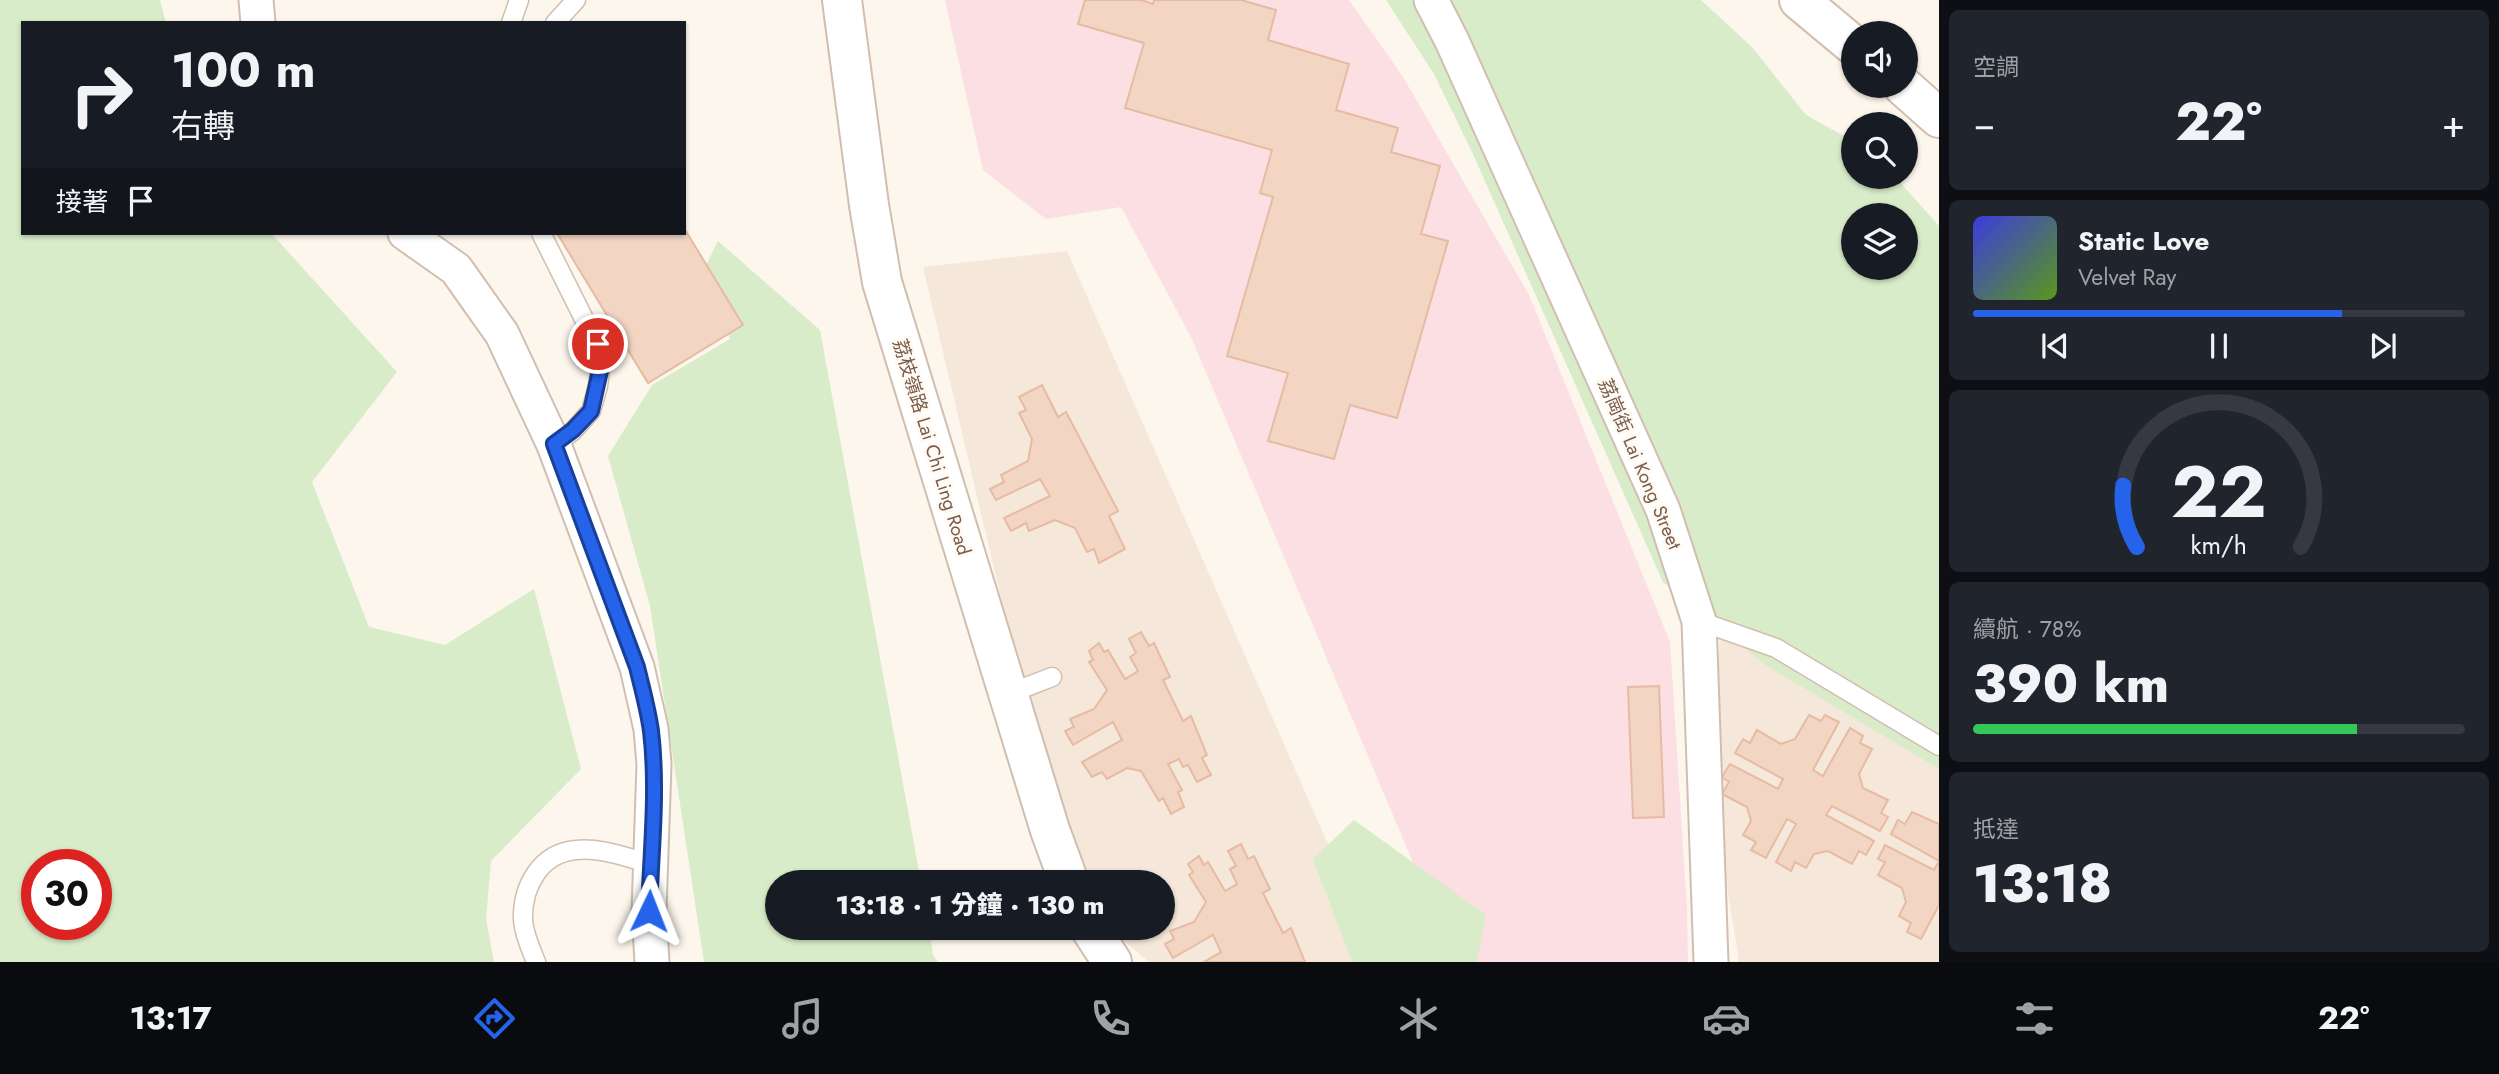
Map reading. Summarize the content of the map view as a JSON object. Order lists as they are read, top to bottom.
{
  "streets": {
    "street": ["荔枝嶺路 Lai Chi Ling Road", "荔崗街 Lai Kong Street"]
  },
  "page": {
    "tile": [
      "空調",
      ["續航 · 78%", "390 km"],
      ["抵達", "13:18"]
    ],
    "turn": ["100 m", "右轉"],
    "heat": ["−", "22°", "+"],
    "then": "接著",
    "song": ["Static Love", "Velvet Ray"],
    "limit": "30",
    "trip": "13:18 · 1 分鐘 · 130 m",
    "tabs": ["13:17", "22°"],
    "gauge": ["22", "km/h"]
  }
}
